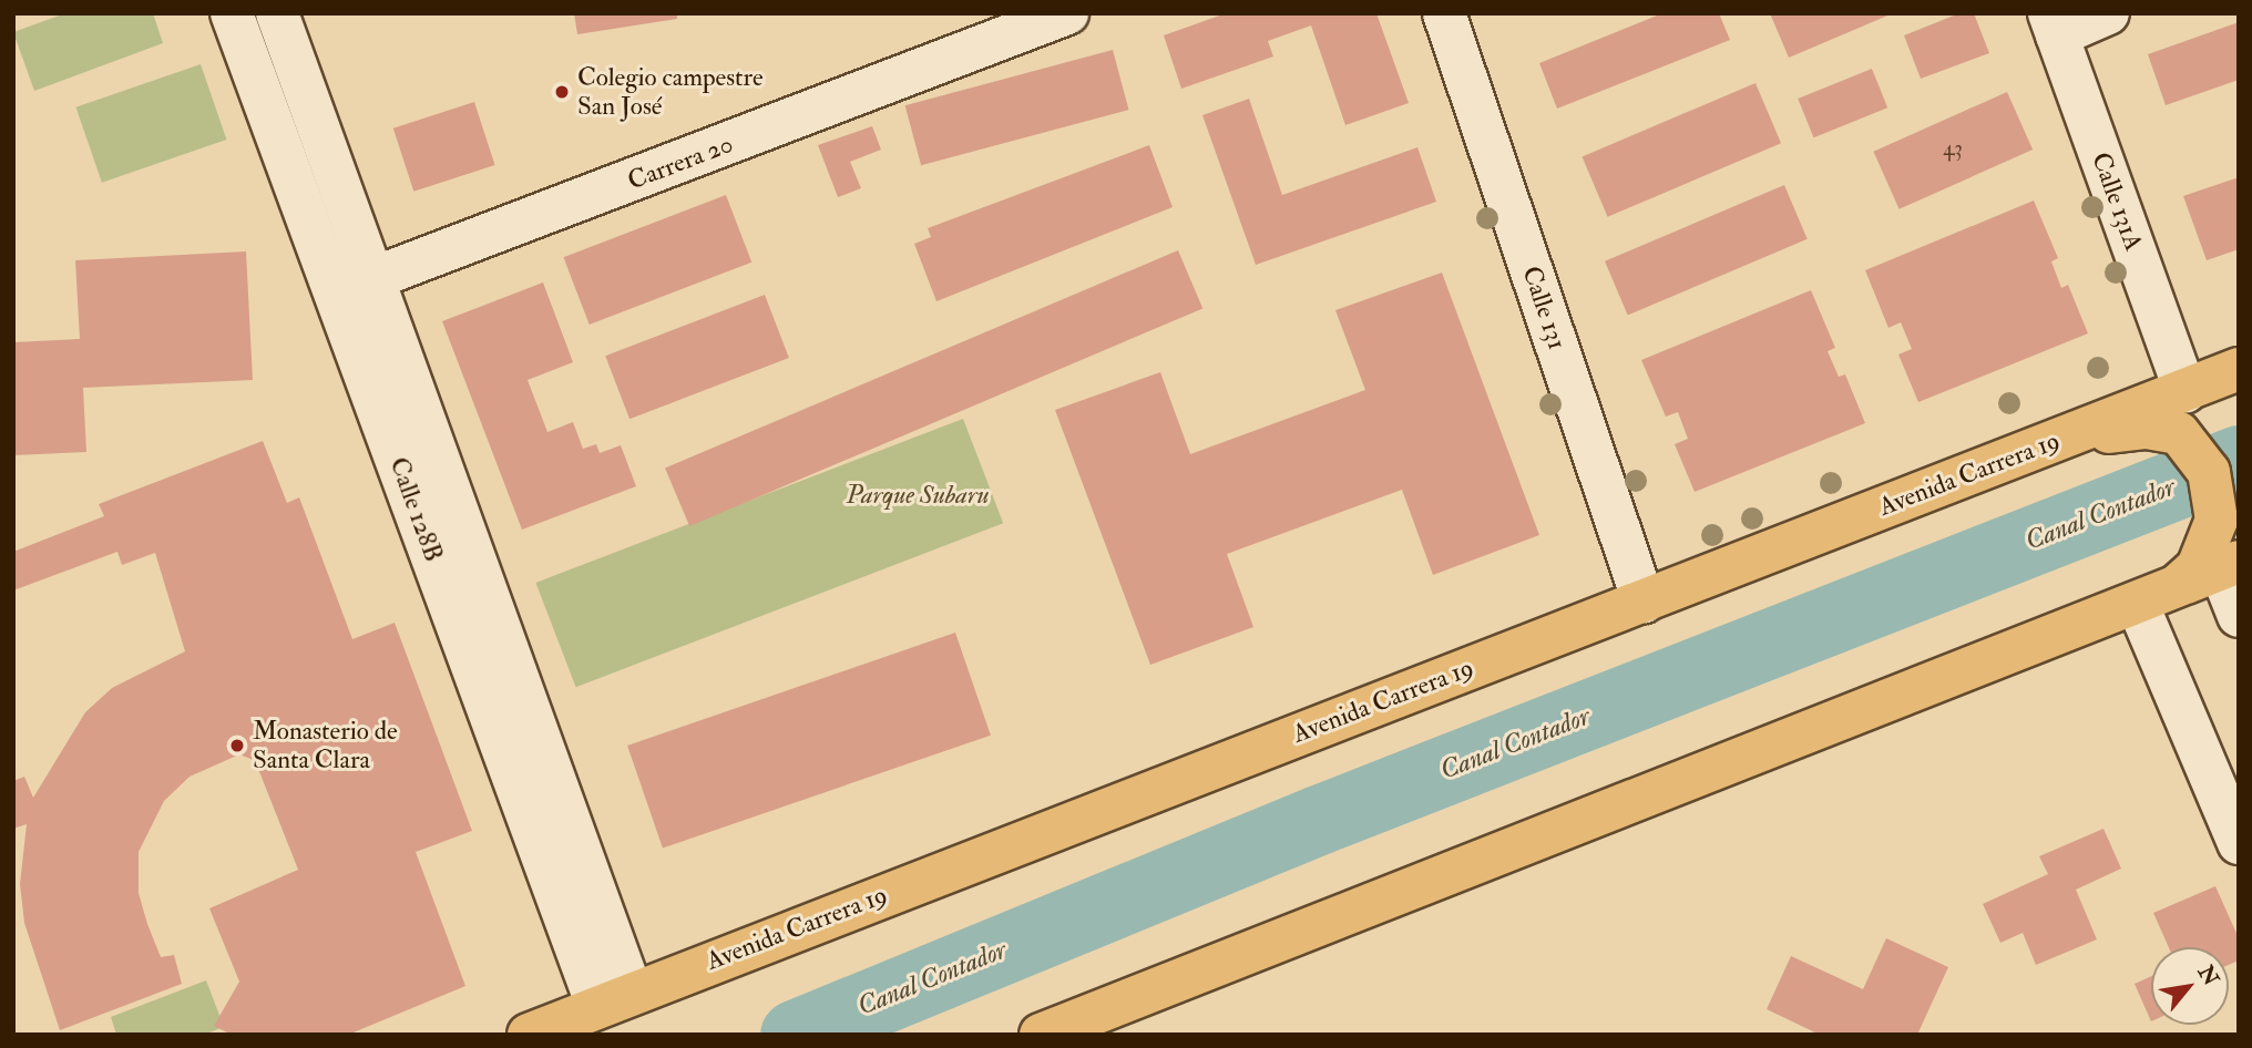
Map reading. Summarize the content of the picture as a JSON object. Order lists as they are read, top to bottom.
{
  "streets": {
    "main road": ["Avenida Carrera 19"],
    "street": [
      "Carrera 20",
      "Calle 131A",
      "Calle 131",
      "Calle 128B"
    ]
  },
  "crossings": [
    ["Carrera 20", "Calle 128B"],
    ["Calle 131A", "Avenida Carrera 19"],
    ["Calle 131", "Avenida Carrera 19"],
    ["Avenida Carrera 19", "Calle 128B"]
  ],
  "water": ["Canal Contador"],
  "parks": ["Parque Subaru"],
  "places": ["Colegio campestre San José", "Monasterio de Santa Clara"],
  "house_numbers": ["43"],
  "north": "top right"
}
